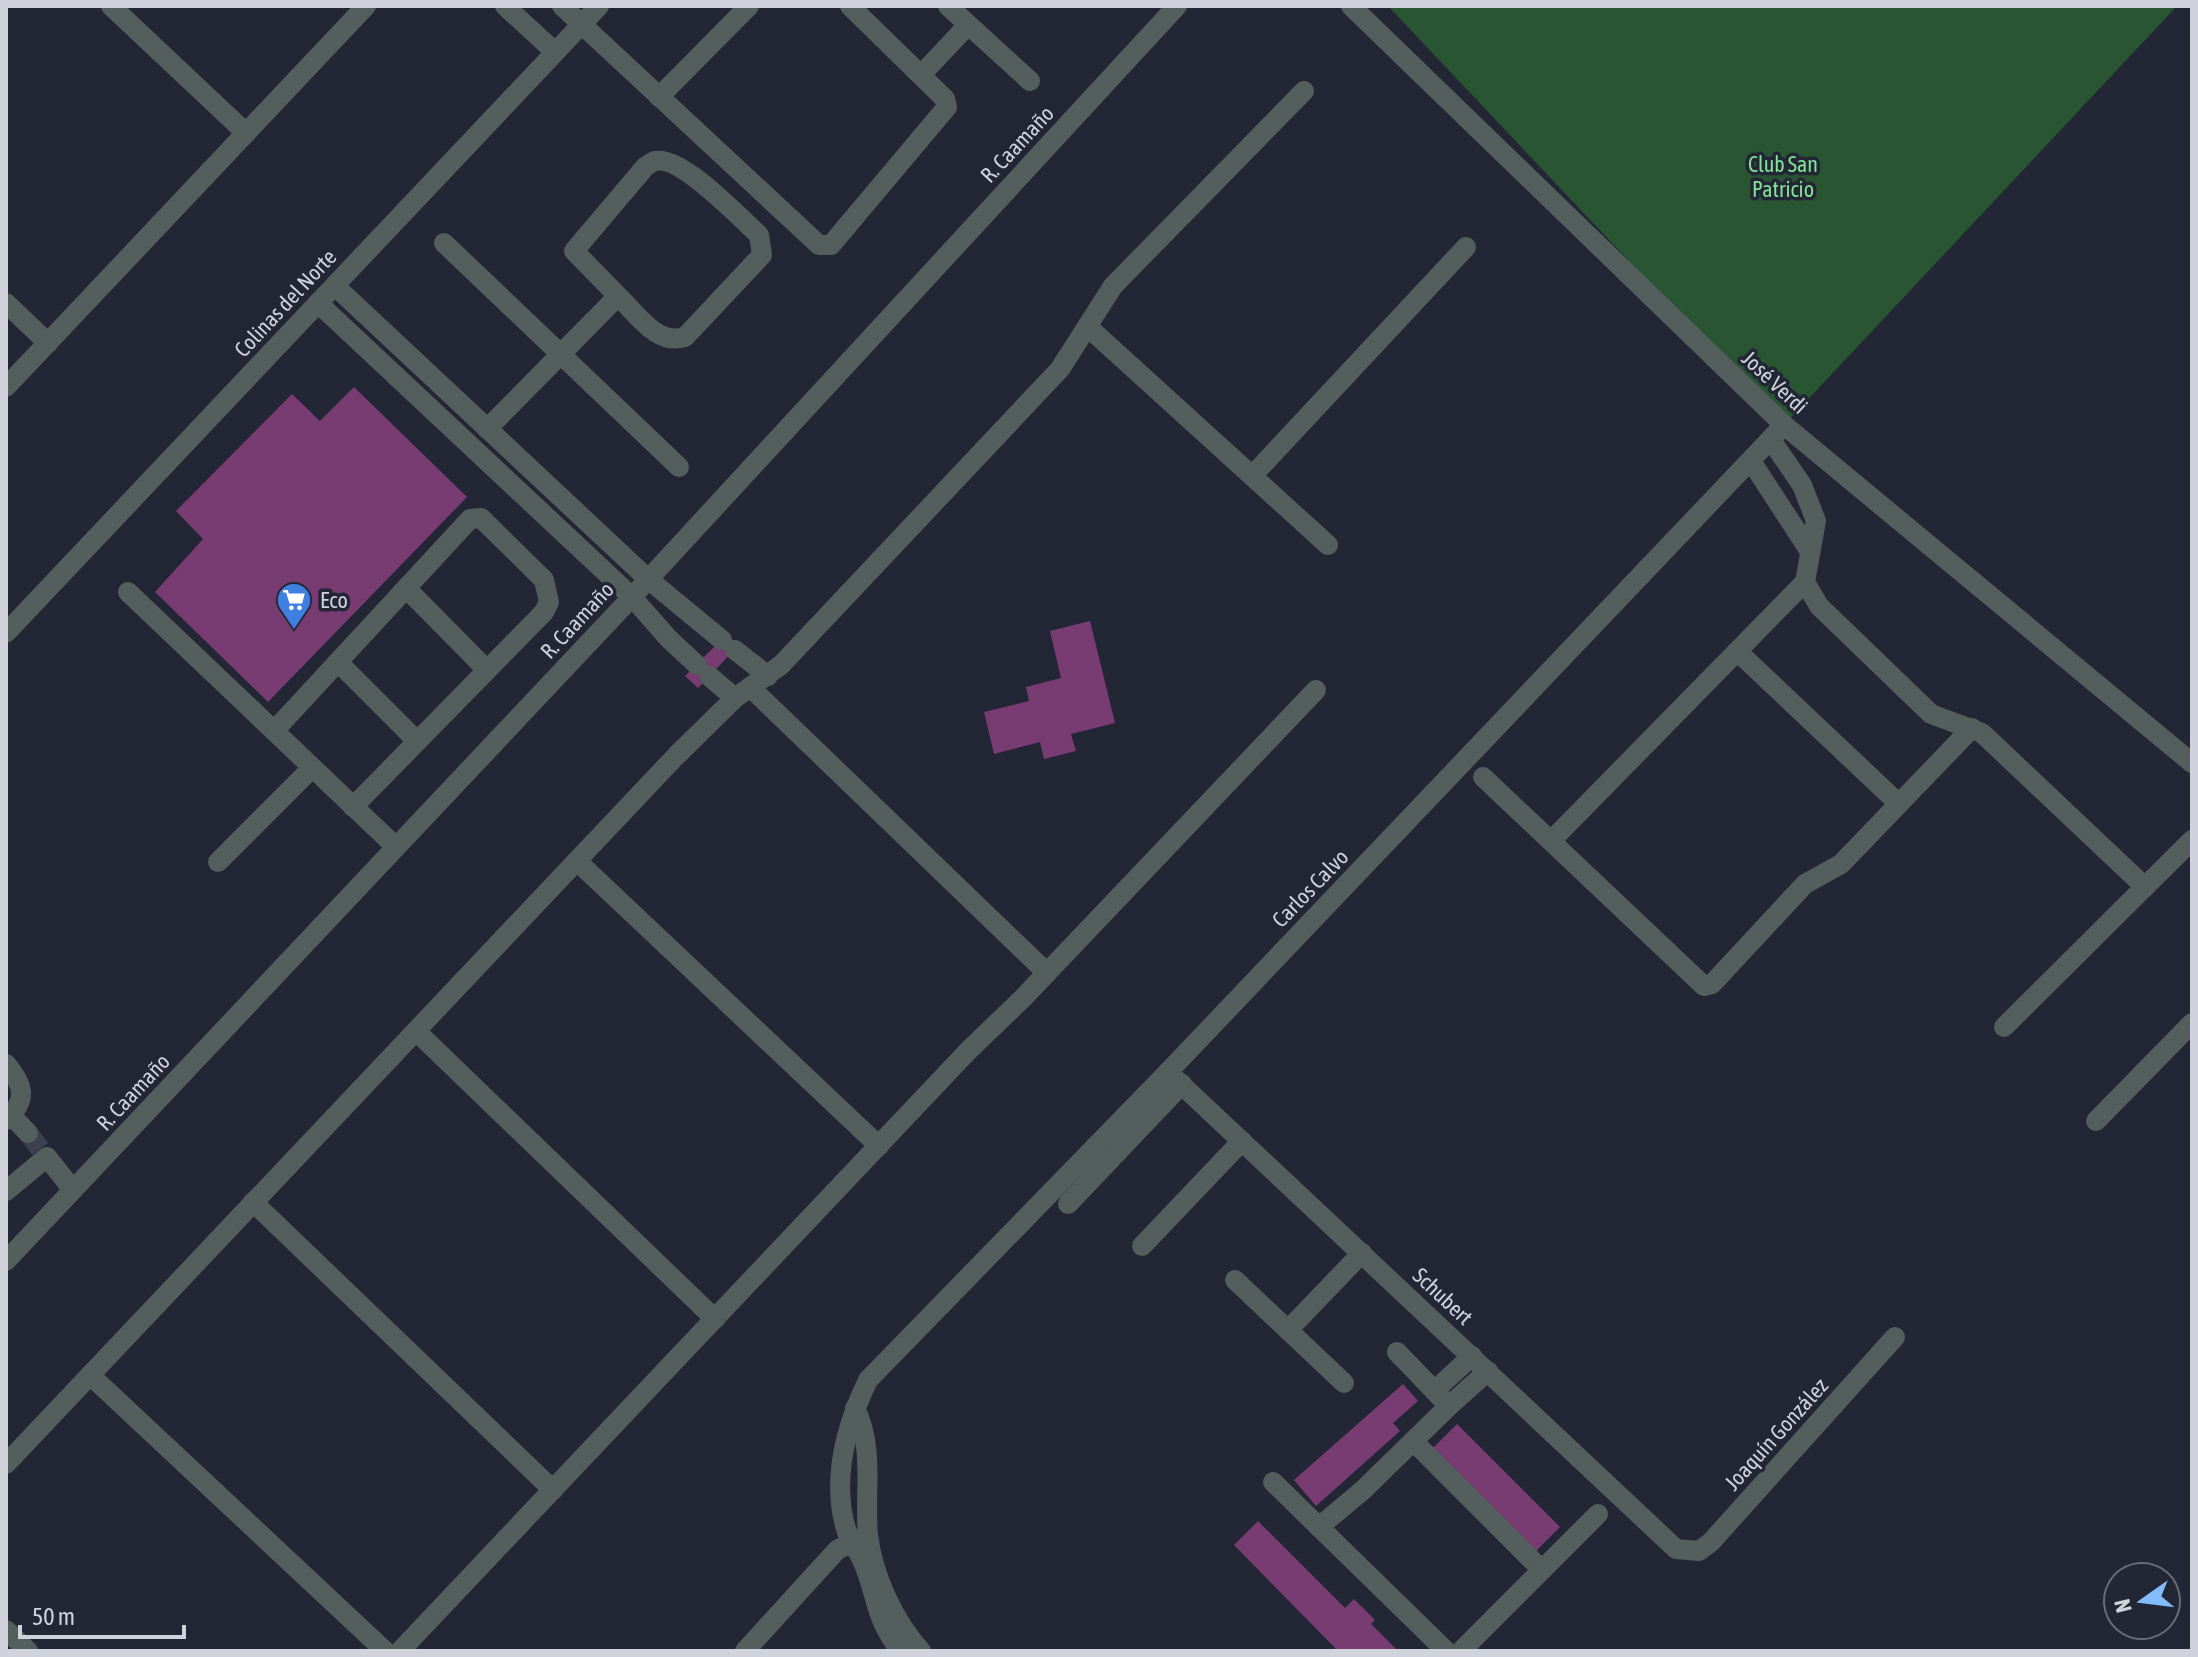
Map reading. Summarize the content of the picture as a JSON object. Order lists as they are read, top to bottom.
{
  "streets": {
    "street": [
      "R. Caamaño",
      "Colinas del Norte",
      "José Verdi",
      "Carlos Calvo",
      "Schubert",
      "Joaquín González"
    ]
  },
  "crossings": [
    ["José Verdi", "Carlos Calvo"],
    ["Carlos Calvo", "Schubert"],
    ["Schubert", "Joaquín González"]
  ],
  "parks": ["Club San Patricio"],
  "places": {
    "supermarket": ["Eco"]
  },
  "scale_bar": "50 m",
  "north": "left"
}
